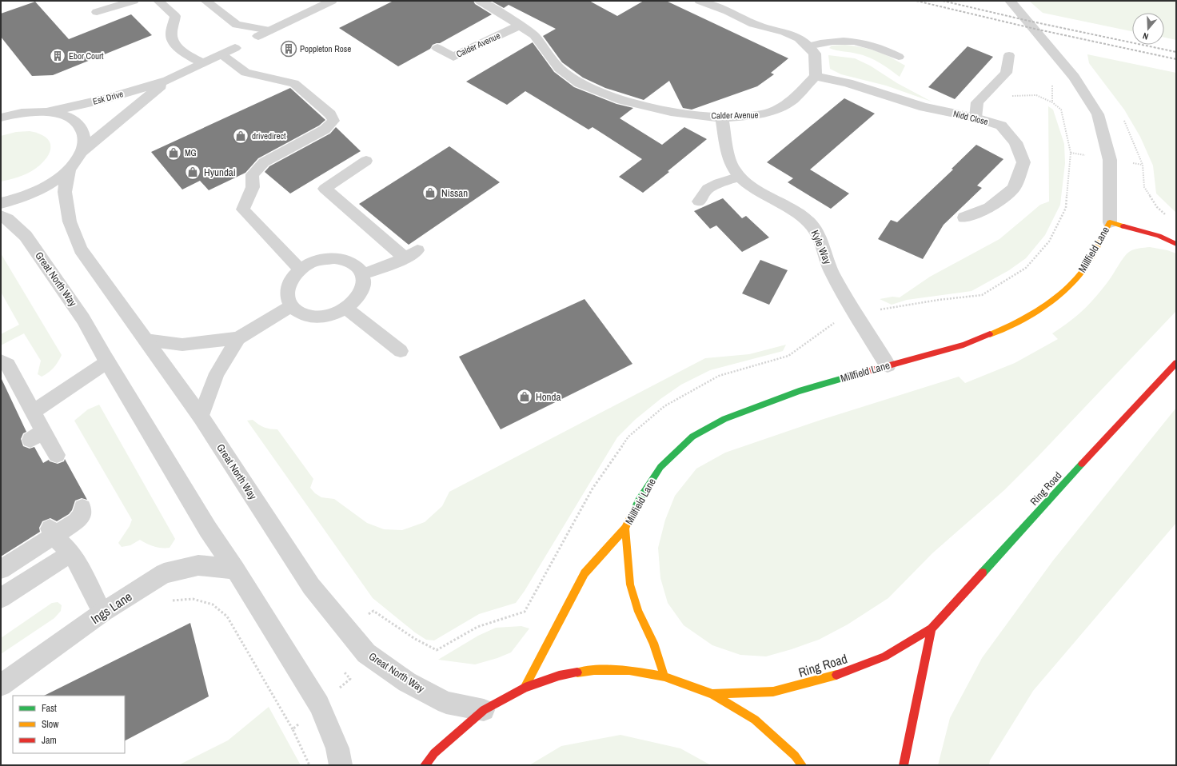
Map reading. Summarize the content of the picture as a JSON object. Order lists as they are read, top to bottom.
{
  "streets": {
    "main road": ["Millfield Lane", "Ring Road"],
    "street": [
      "Calder Avenue",
      "Esk Drive",
      "Nidd Close",
      "Kyle Way",
      "Great North Way",
      "Ings Lane"
    ]
  },
  "crossings": [
    ["Calder Avenue", "Nidd Close"],
    ["Calder Avenue", "Kyle Way"],
    ["Esk Drive", "Great North Way"],
    ["Kyle Way", "Millfield Lane"],
    ["Great North Way", "Ings Lane"]
  ],
  "places": {
    "building": ["Poppleton Rose", "Ebor Court"],
    "shop": [
      "drivedirect",
      "MG",
      "Hyundai",
      "Nissan",
      "Honda"
    ]
  },
  "legend": ["Fast", "Slow", "Jam"],
  "north": "bottom"
}
